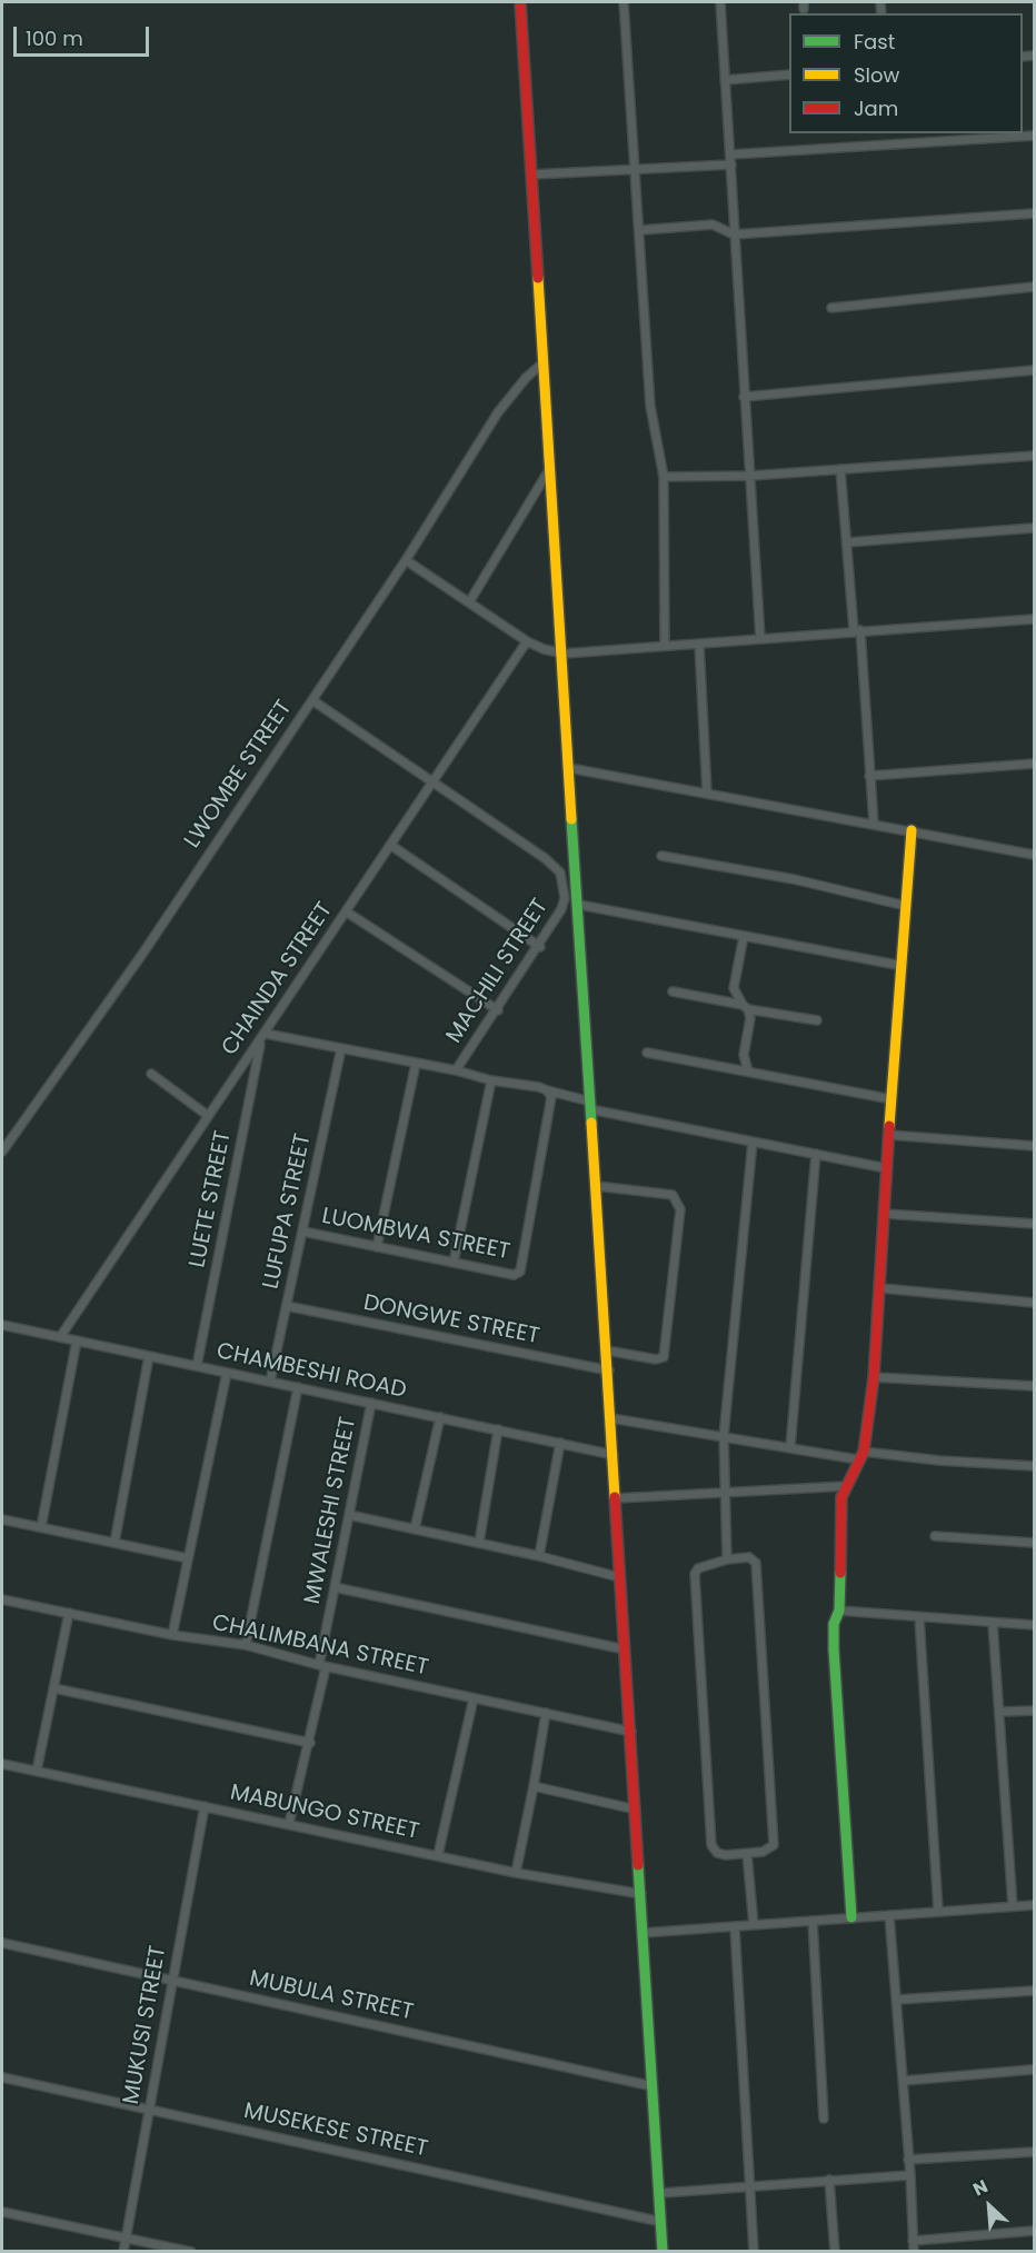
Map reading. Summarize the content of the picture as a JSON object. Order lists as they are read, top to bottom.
{
  "streets": {
    "street": [
      "LWOMBE STREET",
      "MACHILI STREET",
      "CHAINDA STREET",
      "LUETE STREET",
      "LUFUPA STREET",
      "LUOMBWA STREET",
      "DONGWE STREET",
      "CHAMBESHI ROAD",
      "MWALESHI STREET",
      "CHALIMBANA STREET",
      "MABUNGO STREET",
      "MUBULA STREET",
      "MUKUSI STREET",
      "MUSEKESE STREET"
    ]
  },
  "crossings": [
    ["CHAINDA STREET", "LUETE STREET"],
    ["CHAINDA STREET", "CHAMBESHI ROAD"],
    ["LUETE STREET", "CHAMBESHI ROAD"],
    ["LUFUPA STREET", "LUOMBWA STREET"],
    ["LUFUPA STREET", "DONGWE STREET"],
    ["LUFUPA STREET", "CHAMBESHI ROAD"],
    ["CHAMBESHI ROAD", "MWALESHI STREET"],
    ["MWALESHI STREET", "CHALIMBANA STREET"],
    ["MWALESHI STREET", "MABUNGO STREET"],
    ["MABUNGO STREET", "MUKUSI STREET"],
    ["MUBULA STREET", "MUKUSI STREET"],
    ["MUKUSI STREET", "MUSEKESE STREET"]
  ],
  "legend": ["Fast", "Slow", "Jam"],
  "scale_bar": "100 m",
  "north": "top left"
}
